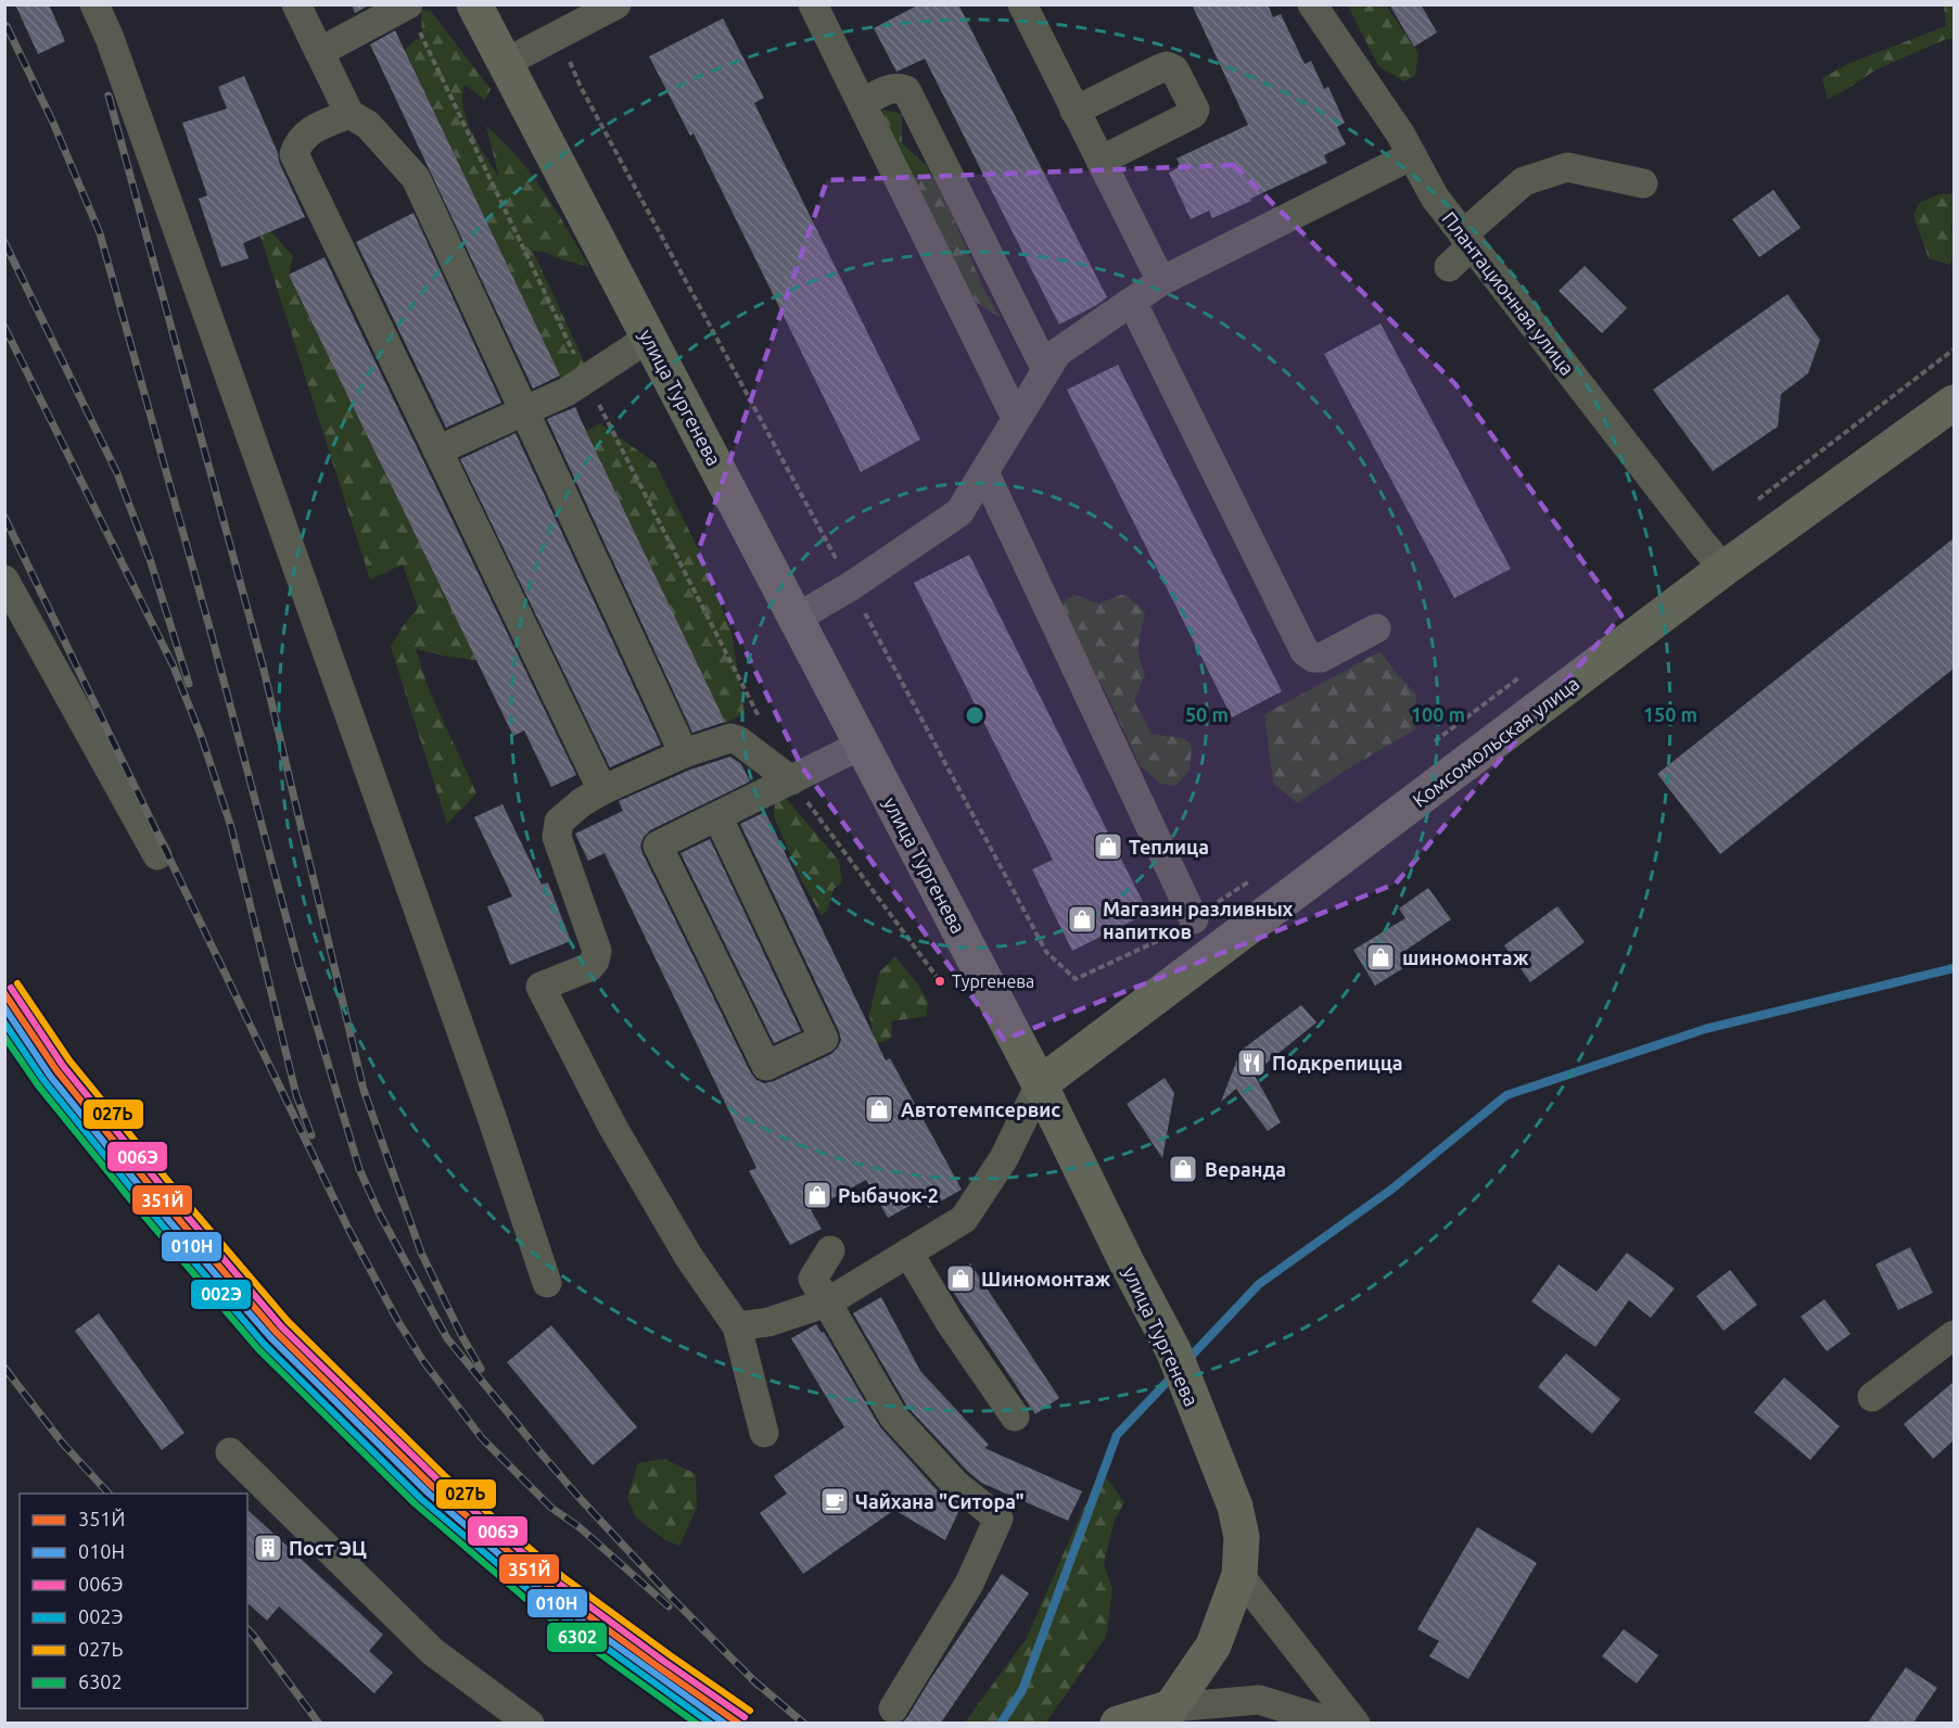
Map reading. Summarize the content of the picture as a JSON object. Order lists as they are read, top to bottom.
{
  "streets": {
    "main road": ["улица Тургенева", "Комсомольская улица"],
    "street": ["Плантационная улица"]
  },
  "crossings": [
    ["Плантационная улица", "Комсомольская улица"],
    ["улица Тургенева", "Комсомольская улица"]
  ],
  "places": {
    "shop": [
      "Теплица",
      "Магазин разливных напитков",
      "шиномонтаж",
      "Автотемпсервис",
      "Веранда",
      "Рыбачок-2",
      "Шиномонтаж"
    ],
    "other": ["Тургенева"],
    "restaurant": ["Подкрепицца"],
    "cafe": ["Чайхана \"Ситора\""],
    "building": ["Пост ЭЦ"]
  },
  "lines": [
    "transit line 027Ь",
    "transit line 006Э",
    "transit line 351Й",
    "transit line 010Н",
    "transit line 002Э",
    "transit line 6302"
  ],
  "legend": [
    "351Й",
    "010Н",
    "006Э",
    "002Э",
    "027Ь",
    "6302"
  ],
  "rings": ["50 m", "100 m", "150 m"]
}
